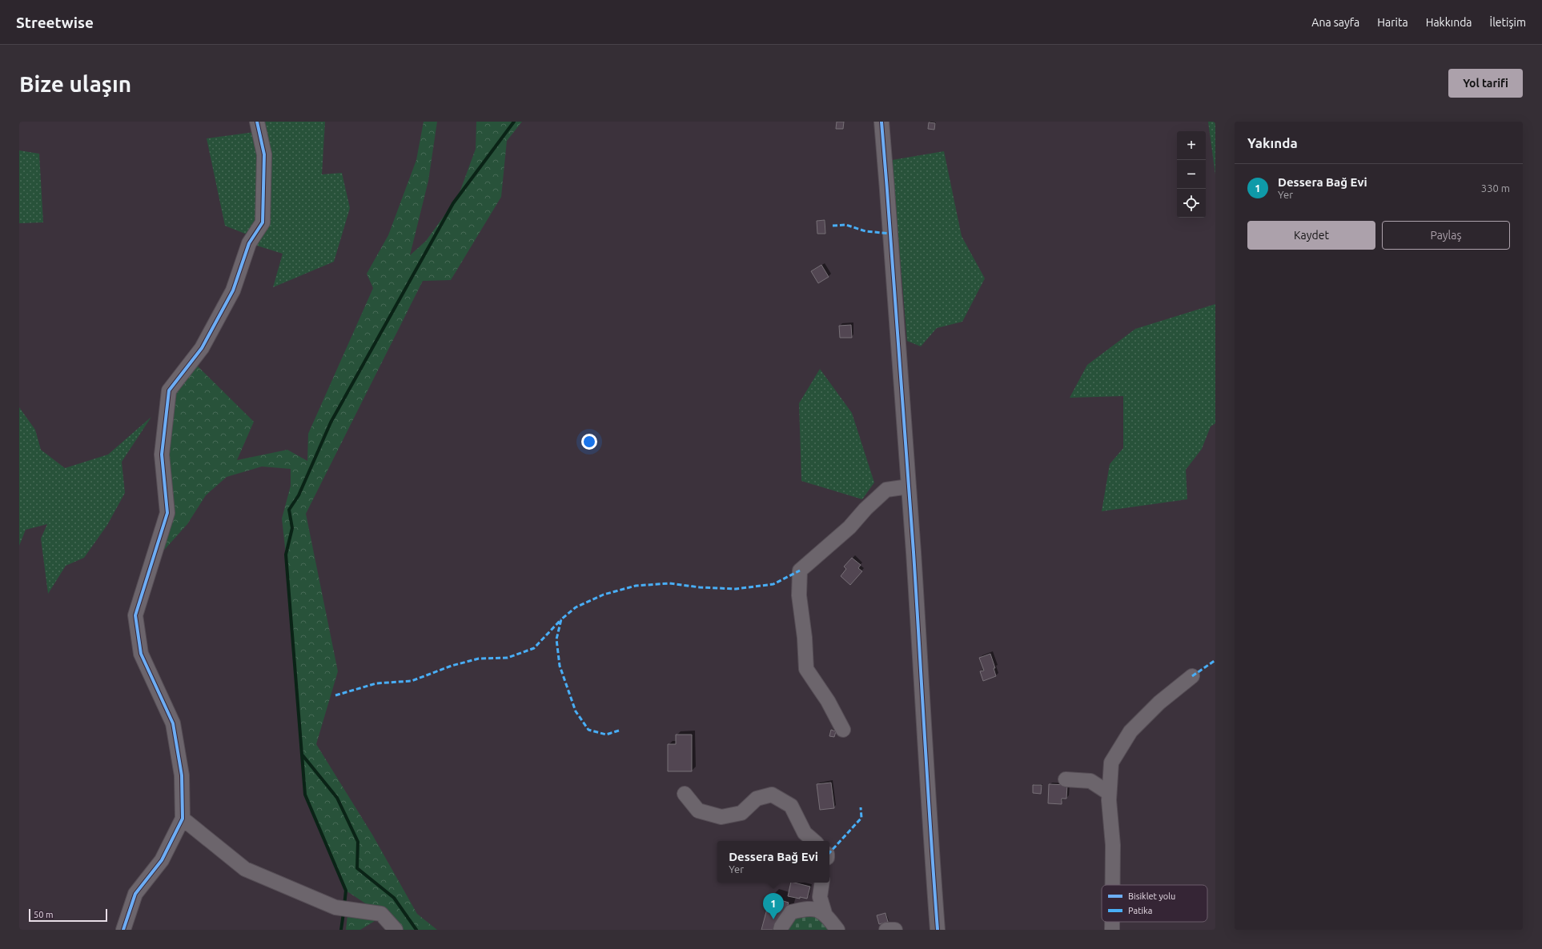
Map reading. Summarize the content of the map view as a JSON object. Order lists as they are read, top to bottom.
{
  "legend": ["Bisiklet yolu", "Patika"],
  "scale_bar": "50 m",
  "page": {
    "header": "Streetwise",
    "nav": [
      "Ana sayfa",
      "Harita",
      "Hakkında",
      "İletişim"
    ],
    "buttons": [
      "Yol tarifi",
      ["Kaydet", "Paylaş"]
    ],
    "title": "Bize ulaşın",
    "heading": "Yakında",
    "map_buttons": ["+", "−"],
    "list": [
      {
        "mark": "1",
        "name": "Dessera Bağ Evi",
        "note": "Yer",
        "value": "330 m"
      }
    ],
    "popup": ["Dessera Bağ Evi", "Yer"],
    "pins": "1",
    "scale": "50 m"
  }
}
